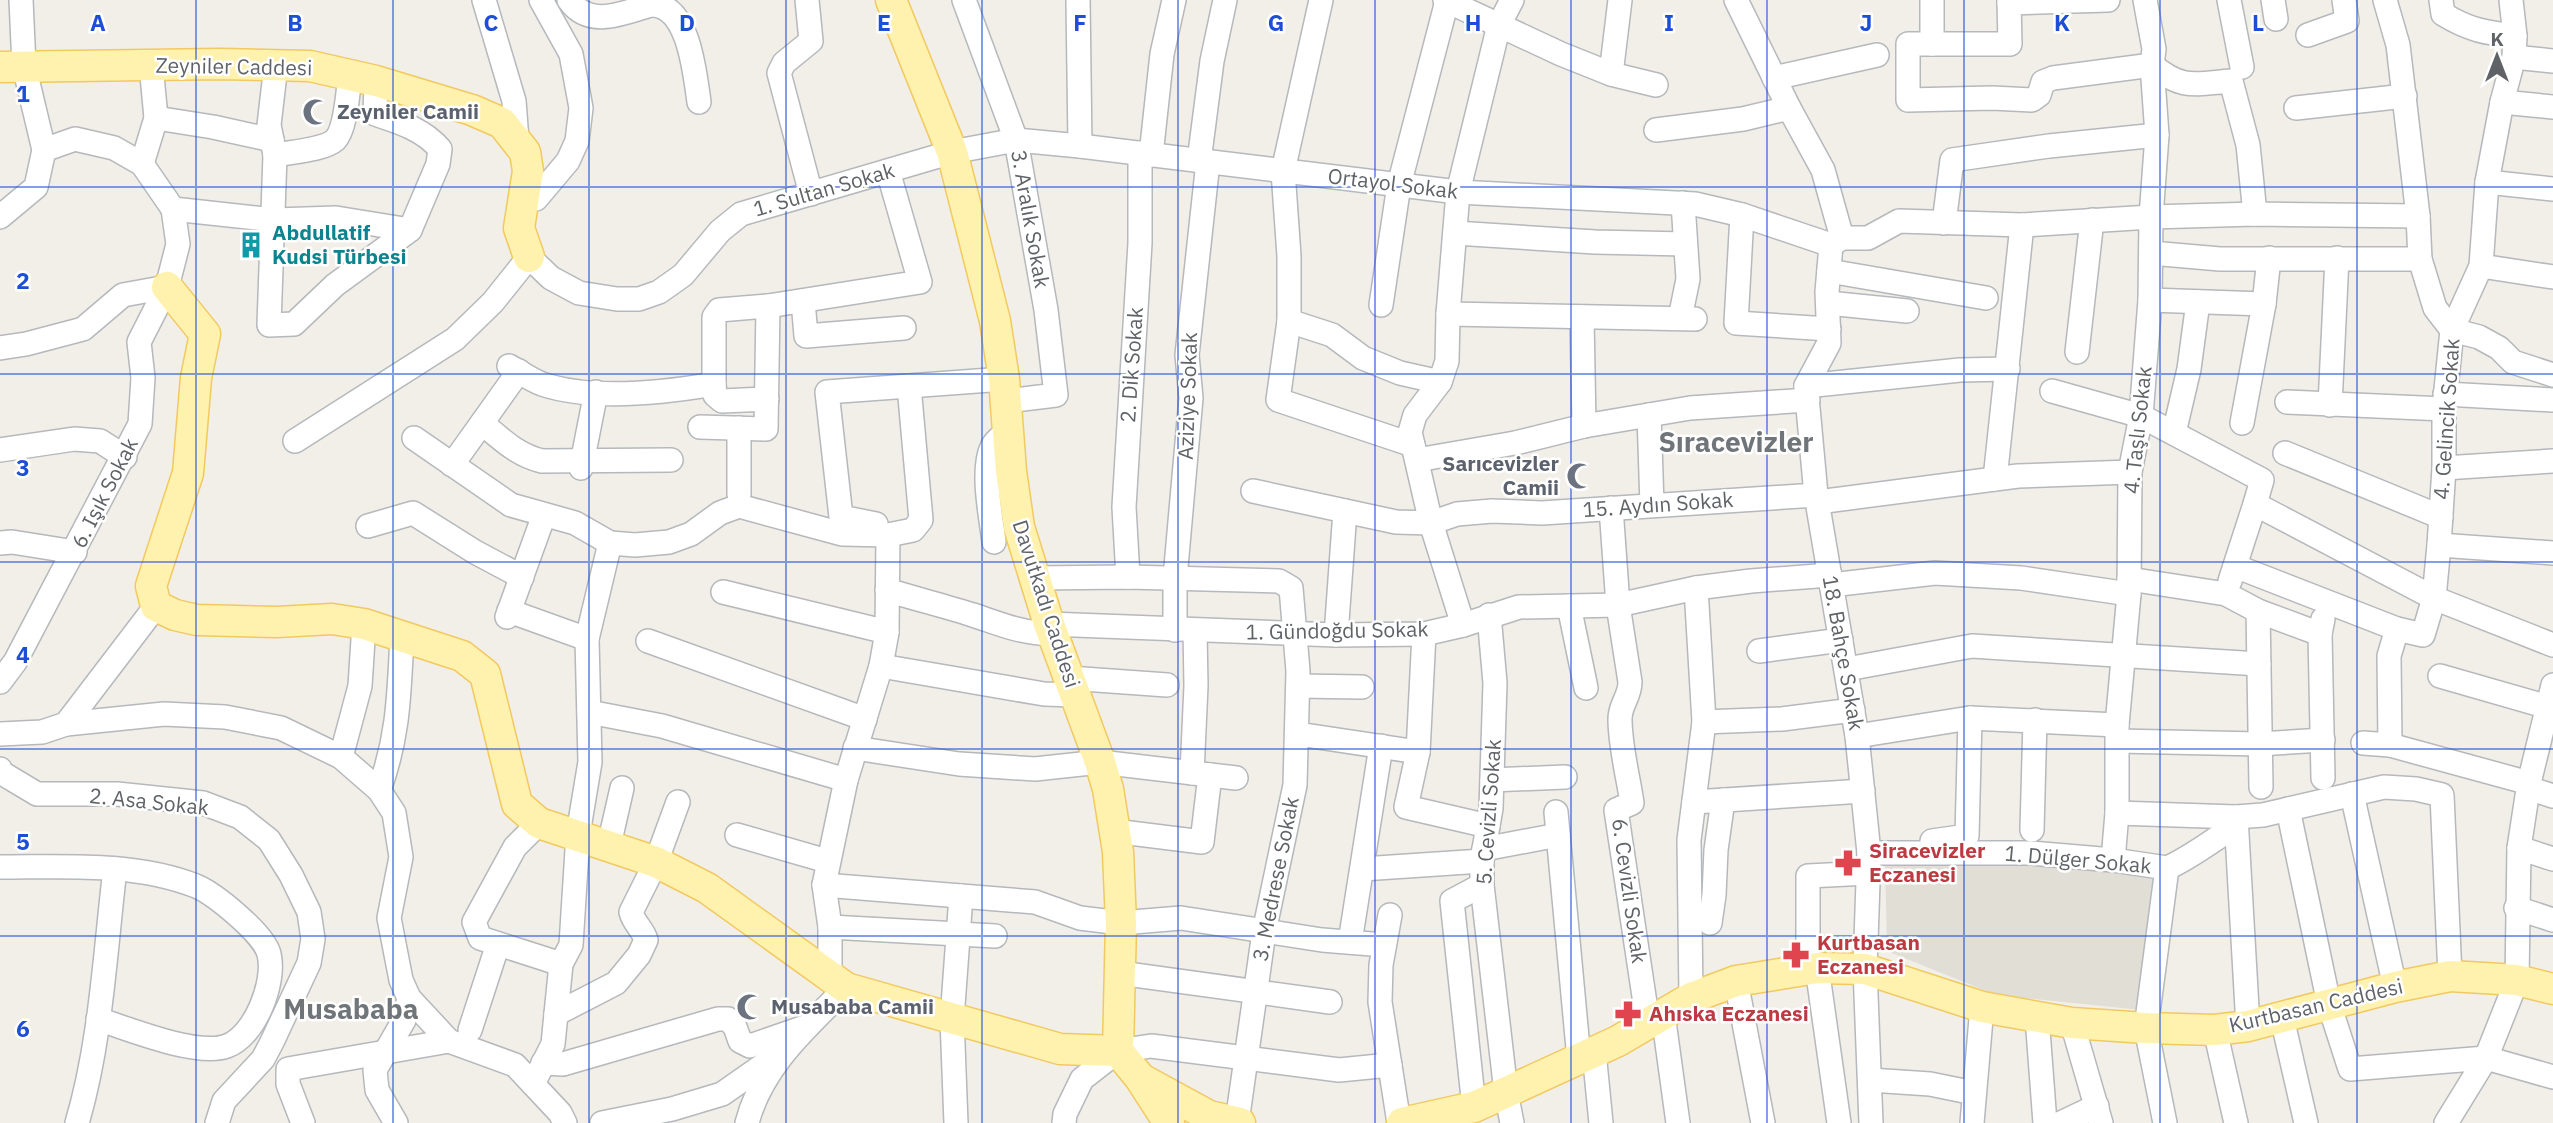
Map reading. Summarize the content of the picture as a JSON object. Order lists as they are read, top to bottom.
{
  "streets": {
    "main road": ["Zeyniler Caddesi", "Davutkadı Caddesi", "Kurtbasan Caddesi"],
    "street": [
      "Ortayol Sokak",
      "1. Sultan Sokak",
      "3. Aralık Sokak",
      "2. Dik Sokak",
      "Aziziye Sokak",
      "4. Gelincik Sokak",
      "4. Taşlı Sokak",
      "6. Işık Sokak",
      "15. Aydın Sokak",
      "1. Gündoğdu Sokak",
      "18. Bahçe Sokak",
      "2. Asa Sokak",
      "5. Cevizli Sokak",
      "1. Dülger Sokak",
      "3. Medrese Sokak",
      "6. Cevizli Sokak"
    ]
  },
  "crossings": [
    ["Ortayol Sokak", "1. Sultan Sokak"],
    ["Ortayol Sokak", "3. Aralık Sokak"],
    ["Ortayol Sokak", "2. Dik Sokak"],
    ["Ortayol Sokak", "Aziziye Sokak"],
    ["Ortayol Sokak", "Davutkadı Caddesi"],
    ["1. Sultan Sokak", "Davutkadı Caddesi"],
    ["3. Aralık Sokak", "Davutkadı Caddesi"],
    ["Aziziye Sokak", "Davutkadı Caddesi"],
    ["Aziziye Sokak", "1. Gündoğdu Sokak"],
    ["Aziziye Sokak", "3. Medrese Sokak"],
    ["4. Taşlı Sokak", "15. Aydın Sokak"],
    ["4. Taşlı Sokak", "1. Gündoğdu Sokak"],
    ["4. Taşlı Sokak", "1. Dülger Sokak"],
    ["15. Aydın Sokak", "18. Bahçe Sokak"],
    ["Davutkadı Caddesi", "1. Gündoğdu Sokak"],
    ["1. Gündoğdu Sokak", "18. Bahçe Sokak"],
    ["1. Gündoğdu Sokak", "5. Cevizli Sokak"],
    ["1. Gündoğdu Sokak", "3. Medrese Sokak"],
    ["1. Gündoğdu Sokak", "6. Cevizli Sokak"],
    ["18. Bahçe Sokak", "1. Dülger Sokak"],
    ["18. Bahçe Sokak", "Kurtbasan Caddesi"],
    ["5. Cevizli Sokak", "Kurtbasan Caddesi"],
    ["1. Dülger Sokak", "Kurtbasan Caddesi"],
    ["6. Cevizli Sokak", "Kurtbasan Caddesi"]
  ],
  "districts": ["Sıracevizler", "Musababa"],
  "places": {
    "mosque": ["Zeyniler Camii", "Sarıcevizler Camii", "Musababa Camii"],
    "building": ["Abdullatif Kudsi Türbesi"],
    "pharmacy": ["Siracevizler Eczanesi", "Kurtbasan Eczanesi", "Ahıska Eczanesi"]
  },
  "north": "top",
  "grid": {
    "columns": [
      "A",
      "B",
      "C",
      "D",
      "E",
      "F",
      "G",
      "H",
      "I",
      "J",
      "K",
      "L"
    ],
    "rows": [
      "1",
      "2",
      "3",
      "4",
      "5",
      "6"
    ]
  }
}
